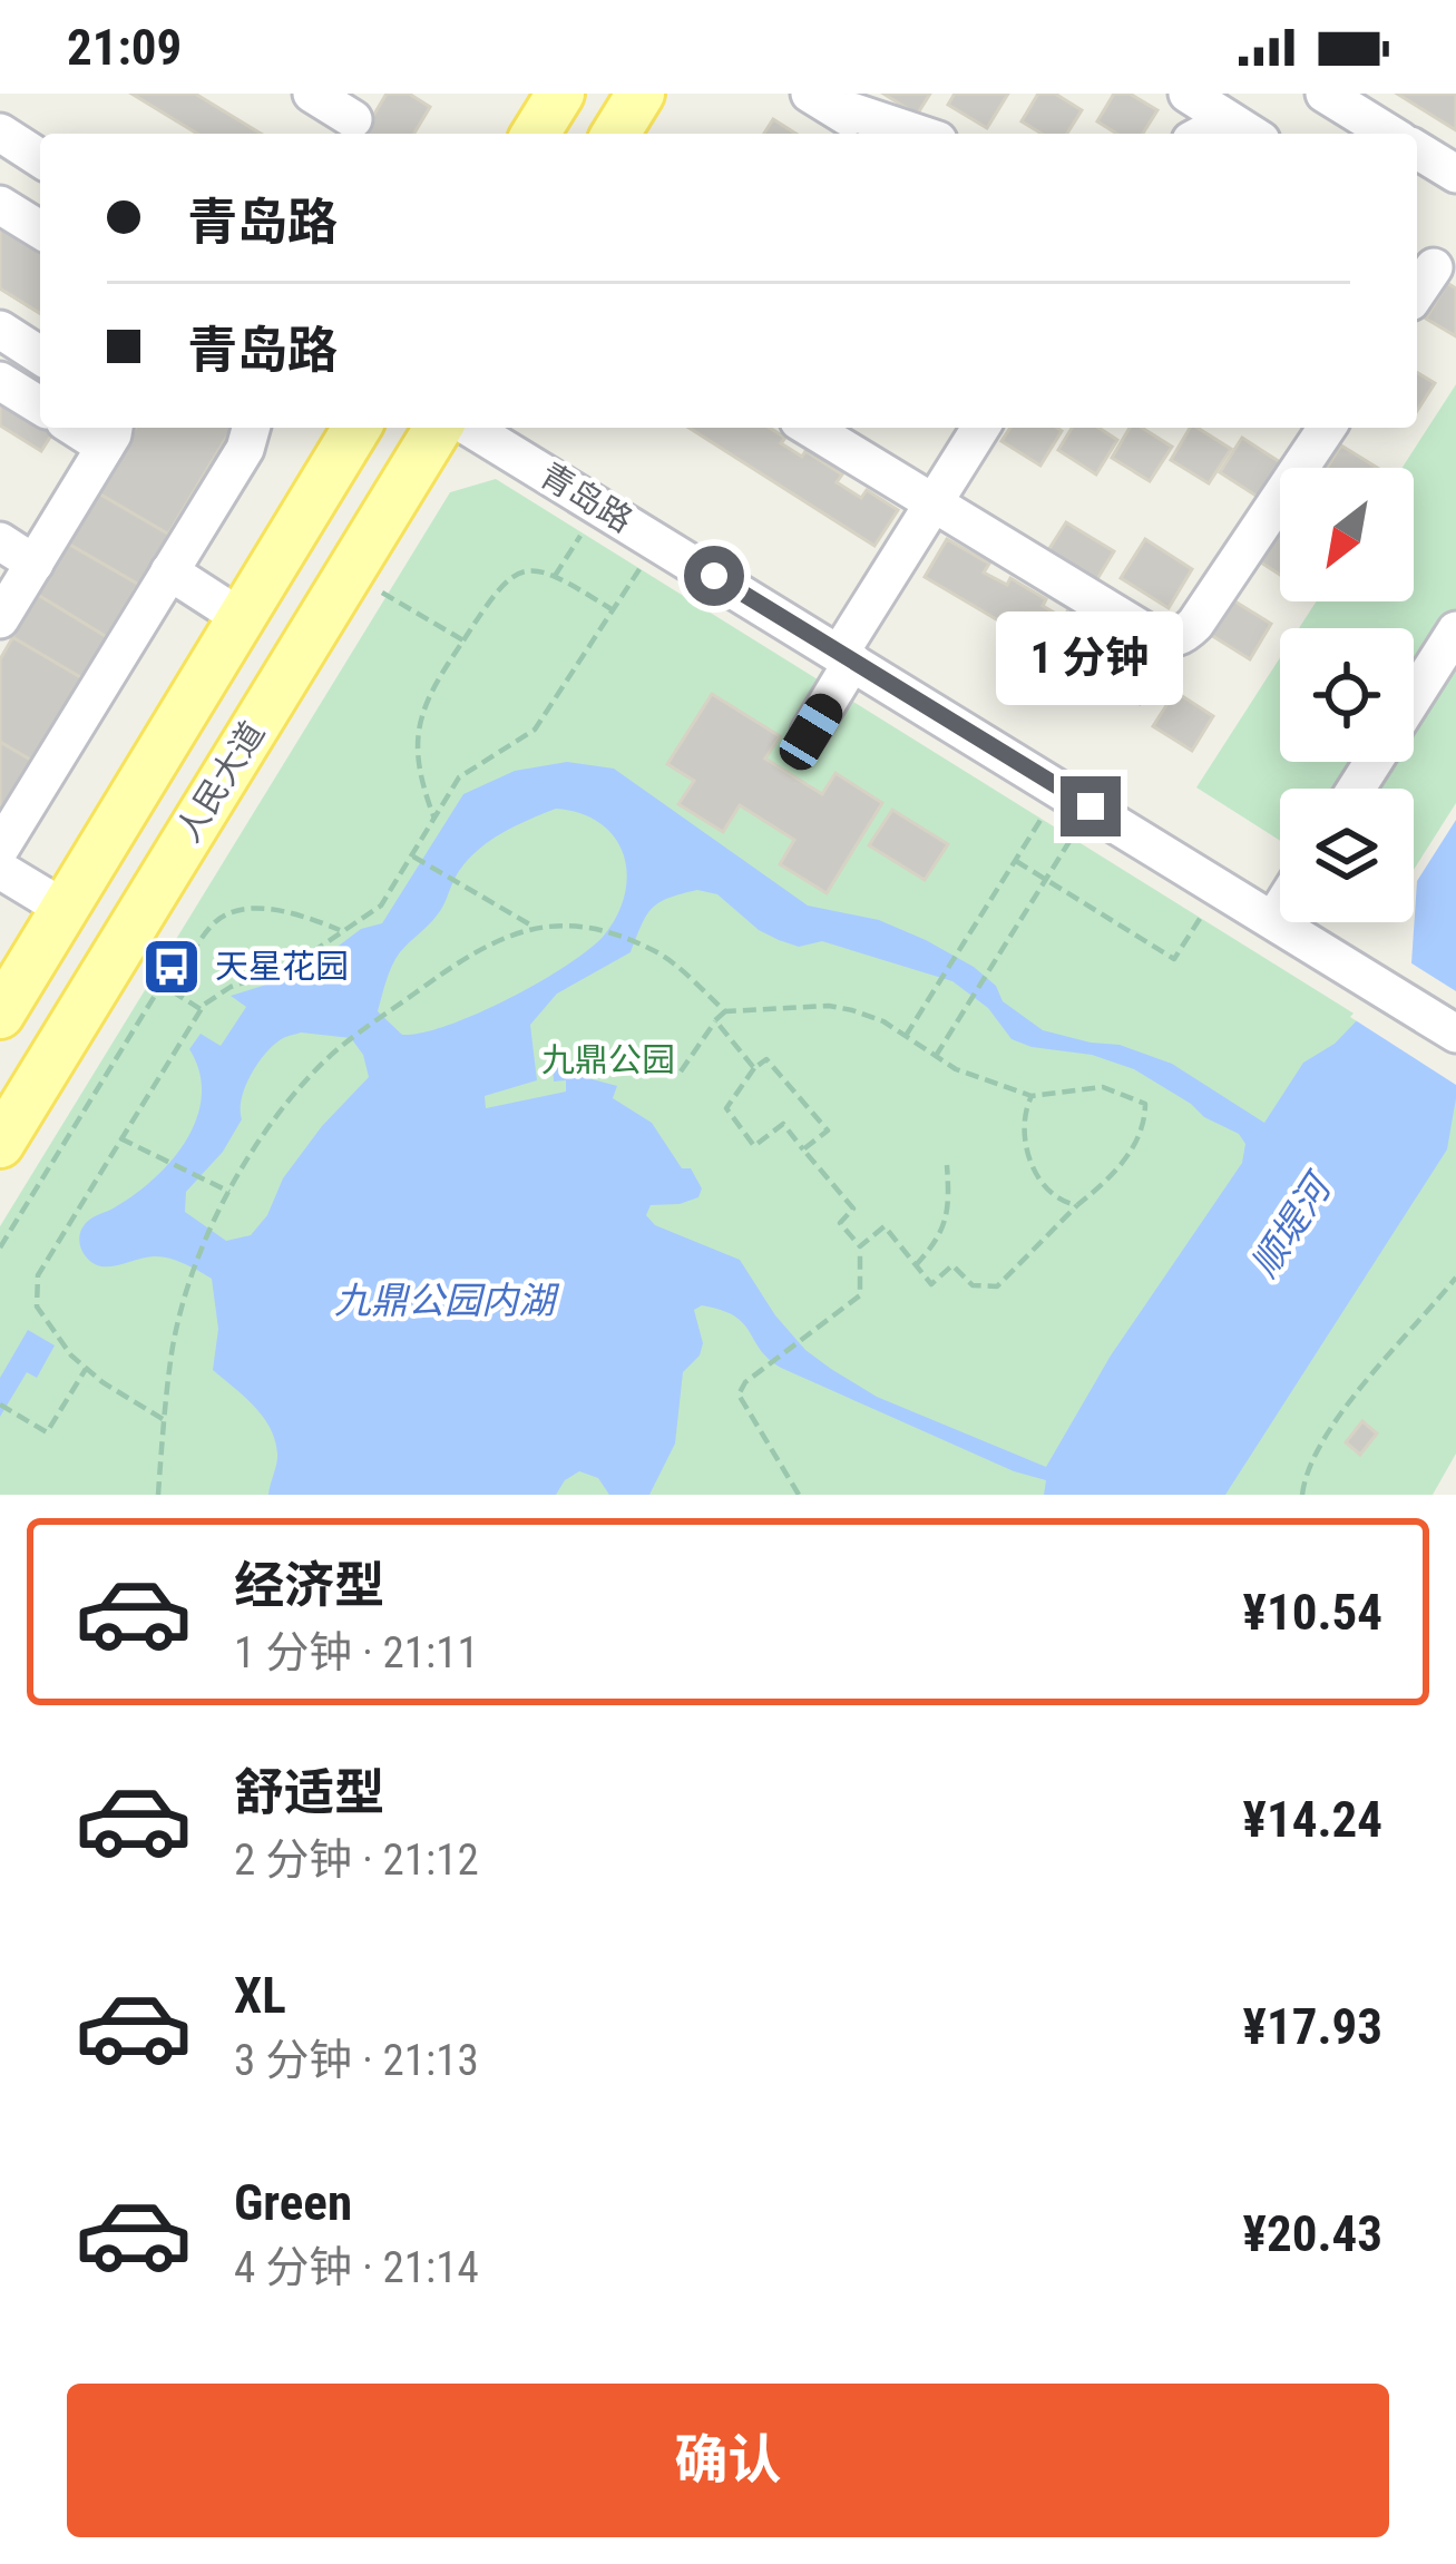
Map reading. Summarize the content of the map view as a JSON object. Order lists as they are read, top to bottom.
{
  "streets": {
    "main road": ["人民大道"],
    "street": ["青岛路"]
  },
  "water": ["顺堤河", "九鼎公园内湖"],
  "parks": ["九鼎公园"],
  "places": {
    "bus stop": ["天星花园"]
  },
  "north": "bottom left",
  "page": {
    "status": "21:09",
    "banner": ["青岛路", "青岛路"],
    "bubble": "1 分钟",
    "list": [
      {
        "name": "经济型",
        "note": "1 分钟 · 21:11",
        "value": "¥10.54"
      },
      {
        "name": "舒适型",
        "note": "2 分钟 · 21:12",
        "value": "¥14.24"
      },
      {
        "name": "XL",
        "note": "3 分钟 · 21:13",
        "value": "¥17.93"
      },
      {
        "name": "Green",
        "note": "4 分钟 · 21:14",
        "value": "¥20.43"
      }
    ],
    "buttons": "确认"
  }
}
